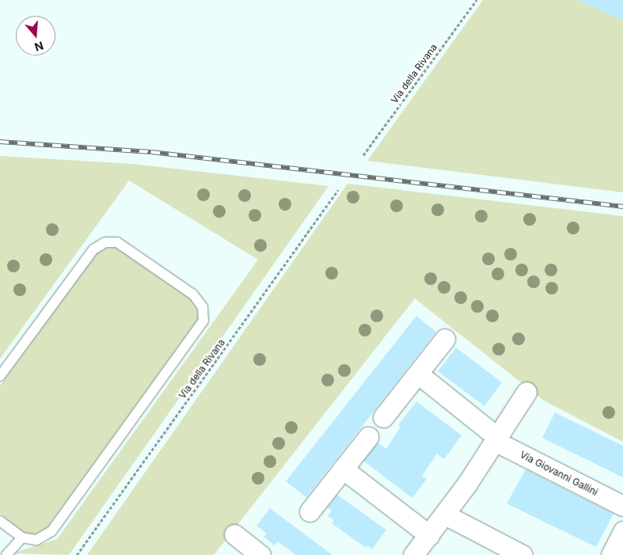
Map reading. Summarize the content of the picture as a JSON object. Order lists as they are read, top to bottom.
{
  "streets": {
    "street": ["Via Giovanni Gallini"],
    "path": ["Via della Rivana"]
  },
  "north": "bottom"
}
